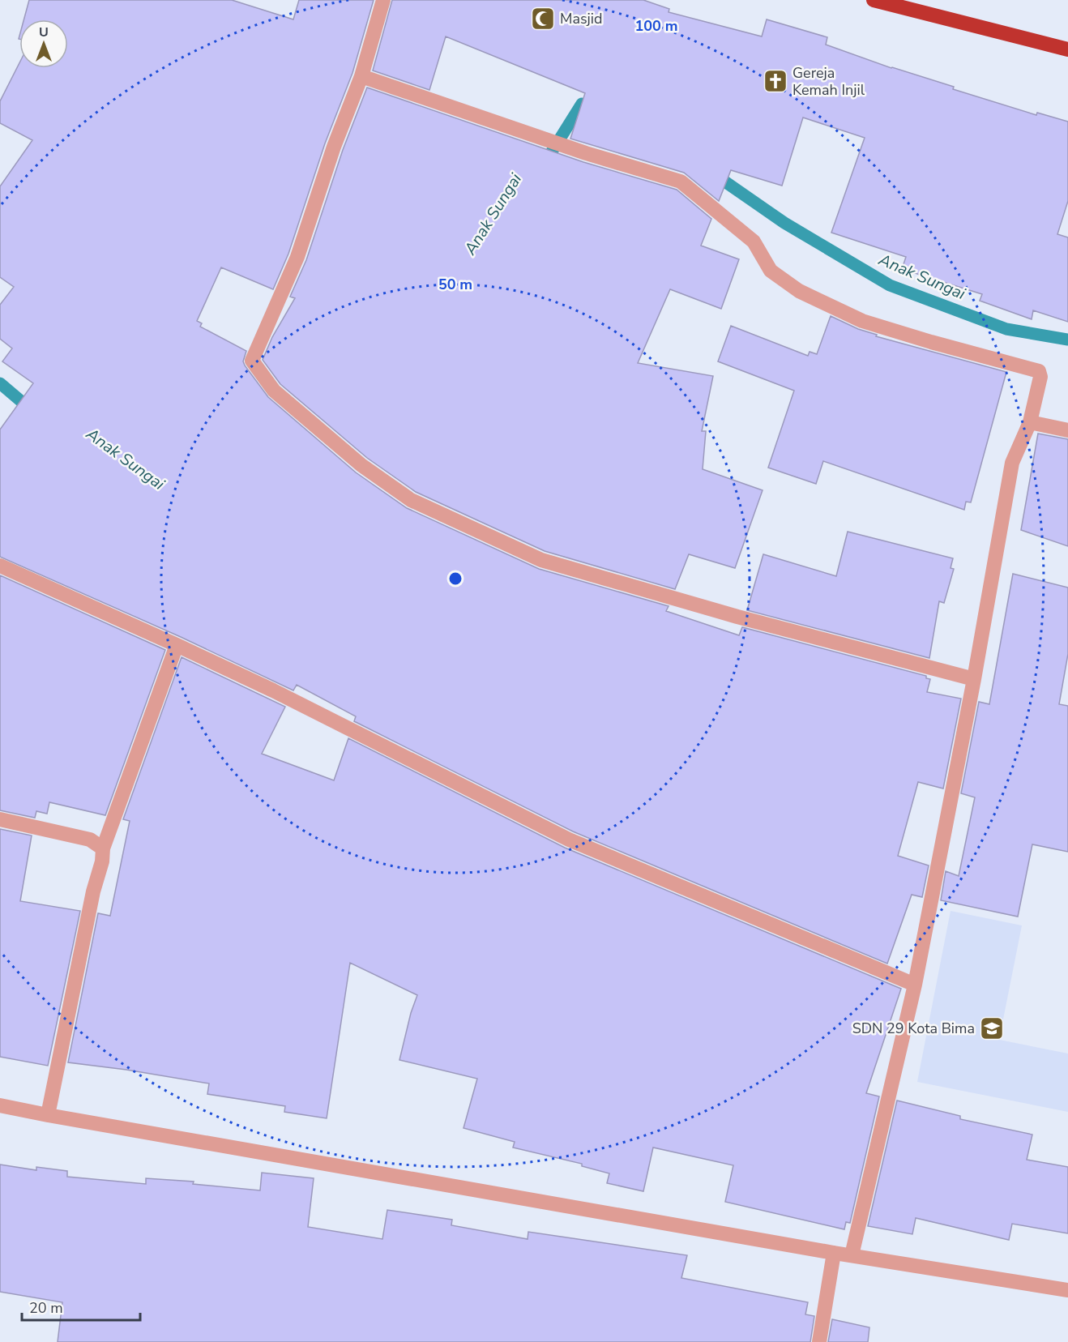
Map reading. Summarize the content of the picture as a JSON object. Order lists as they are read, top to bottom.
{
  "water": ["Anak Sungai"],
  "places": {
    "mosque": ["Masjid"],
    "church": ["Gereja Kemah Injil"],
    "school or university": ["SDN 29 Kota Bima"]
  },
  "scale_bar": "20 m",
  "north": "top",
  "rings": ["100 m", "50 m"]
}
